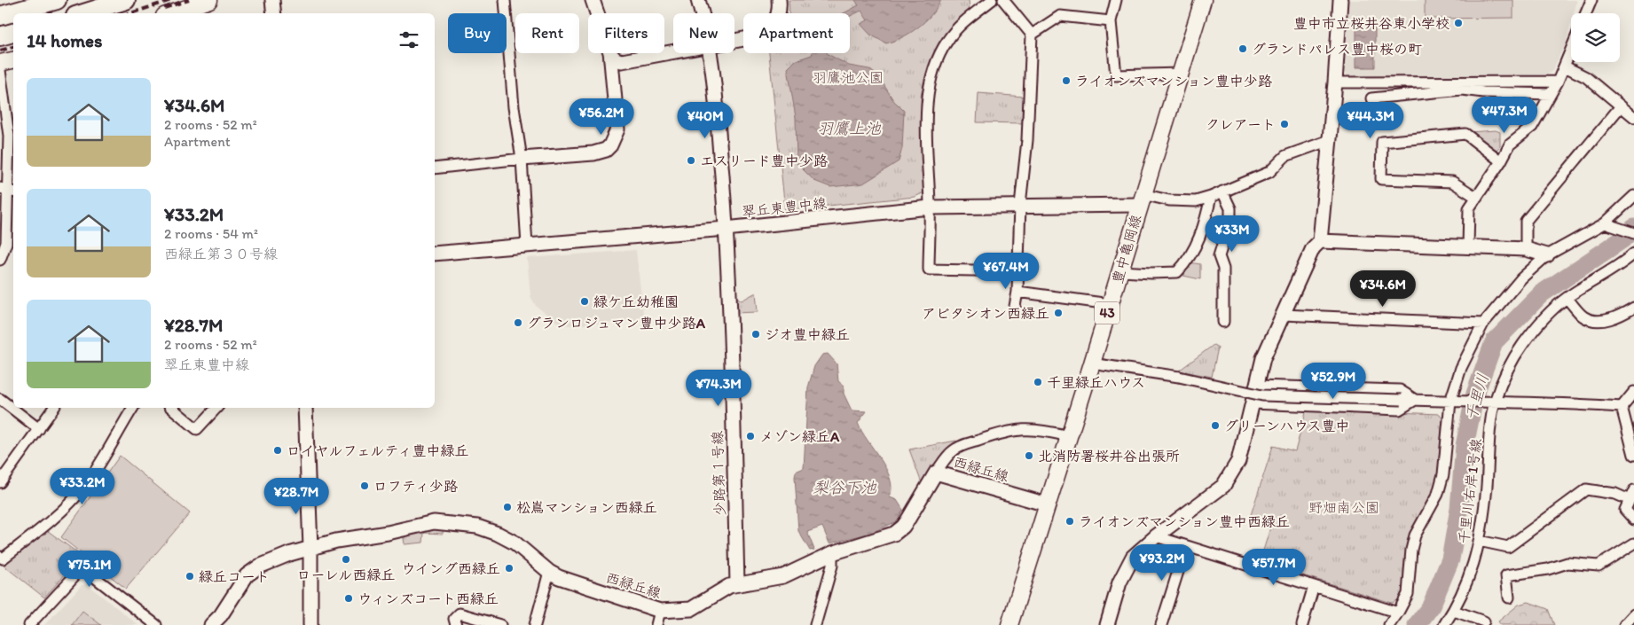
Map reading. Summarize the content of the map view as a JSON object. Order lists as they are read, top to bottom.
{
  "streets": {
    "main road": ["豊中亀岡線", "43"],
    "street": [
      "翠丘東豊中線",
      "西緑丘線",
      "少路第１号線",
      "千里川右岸1号線"
    ]
  },
  "crossings": [
    ["翠丘東豊中線", "豊中亀岡線"],
    ["翠丘東豊中線", "少路第１号線"],
    ["豊中亀岡線", "西緑丘線"],
    ["西緑丘線", "少路第１号線"]
  ],
  "water": ["羽鷹上池", "千里川", "梨谷下池"],
  "parks": ["羽鷹池公園", "野畑南公園"],
  "places": [
    "豊中市立桜井谷東小学校",
    "グランドパレス豊中桜の町",
    "ライオンズマンション豊中少路",
    "クレアート",
    "エスリード豊中少路",
    "緑ケ丘幼稚園",
    "アビタシオン西緑丘",
    "グランロジュマン豊中少路A",
    "ジオ豊中緑丘",
    "千里緑丘ハウス",
    "グリーンハウス豊中",
    "メゾン緑丘A",
    "ロイヤルフェルティ豊中緑丘",
    "北消防署桜井谷出張所",
    "ロフティ少路",
    "松嶌マンション西緑丘",
    "ライオンズマンション豊中西緑丘",
    "ローレル西緑丘",
    "ウイング西緑丘",
    "緑丘コート",
    "ウィンズコート西緑丘"
  ],
  "page": {
    "chip": [
      "Buy",
      "Rent",
      "Filters",
      "New",
      "Apartment"
    ],
    "heading": "14 homes",
    "list": [
      {
        "name": "¥34.6M",
        "note": "2 rooms · 52 m² · Apartment"
      },
      {
        "name": "¥33.2M",
        "note": "2 rooms · 54 m² · 西緑丘第３０号線"
      },
      {
        "name": "¥28.7M",
        "note": "2 rooms · 52 m² · 翠丘東豊中線"
      }
    ],
    "price": [
      "¥47.3M",
      "¥56.2M",
      "¥40M",
      "¥44.3M",
      "¥33M",
      "¥67.4M",
      "¥34.6M",
      "¥52.9M",
      "¥74.3M",
      "¥33.2M",
      "¥28.7M",
      "¥93.2M",
      "¥57.7M",
      "¥75.1M"
    ]
  }
}
